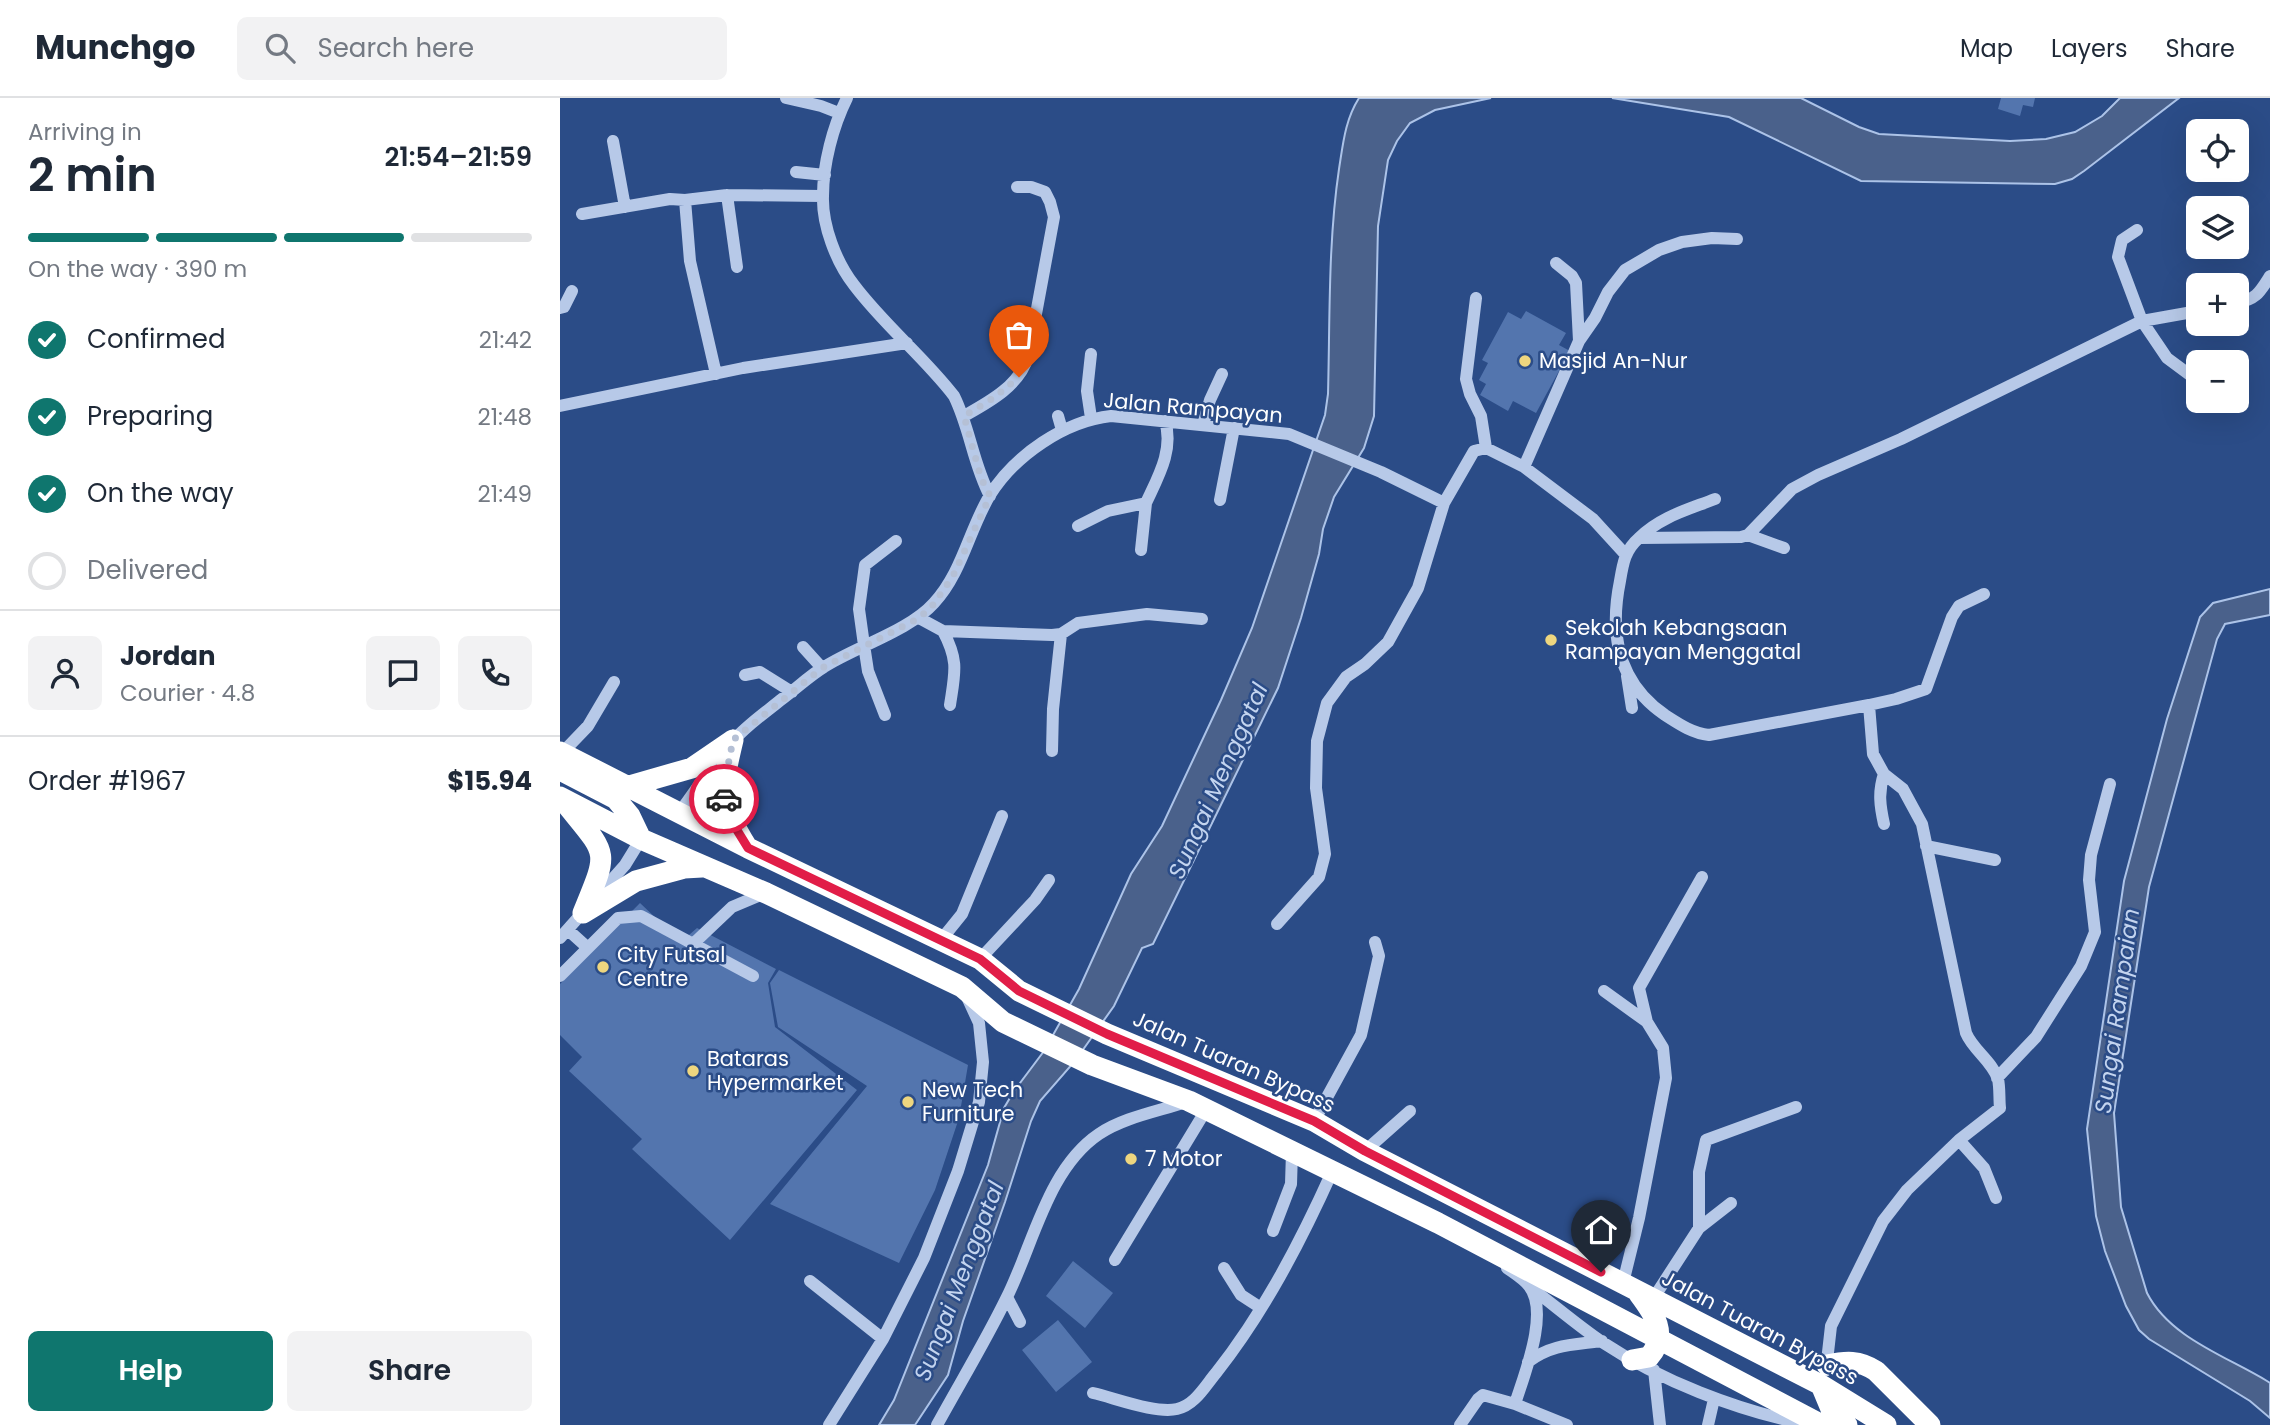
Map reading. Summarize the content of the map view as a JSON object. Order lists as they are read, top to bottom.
{
  "streets": {
    "highway": ["Jalan Tuaran Bypass"],
    "street": ["Jalan Rampayan"]
  },
  "crossings": [
    ["Jalan Rampayan", "Jalan Tuaran Bypass"]
  ],
  "water": ["Sungai Menggatal", "Sungai Rampaian"],
  "places": [
    "Masjid An-Nur",
    "Sekolah Kebangsaan Rampayan Menggatal",
    "City Futsal Centre",
    "Bataras Hypermarket",
    "New Tech Furniture",
    "7 Motor"
  ],
  "page": {
    "header": "Munchgo",
    "search": "Search here",
    "nav": ["Map", "Layers", "Share"],
    "heading": ["2 min", "Arriving in", "21:54–21:59"],
    "panel": [
      "Jordan",
      "Courier · 4.8",
      "Order #1967",
      "$15.94"
    ],
    "map_buttons": ["+", "−"],
    "bar": "On the way · 390 m",
    "list": [
      ["Confirmed", "21:42"],
      ["Preparing", "21:48"],
      ["On the way", "21:49"],
      "Delivered"
    ],
    "buttons": ["Help", "Share"]
  }
}
